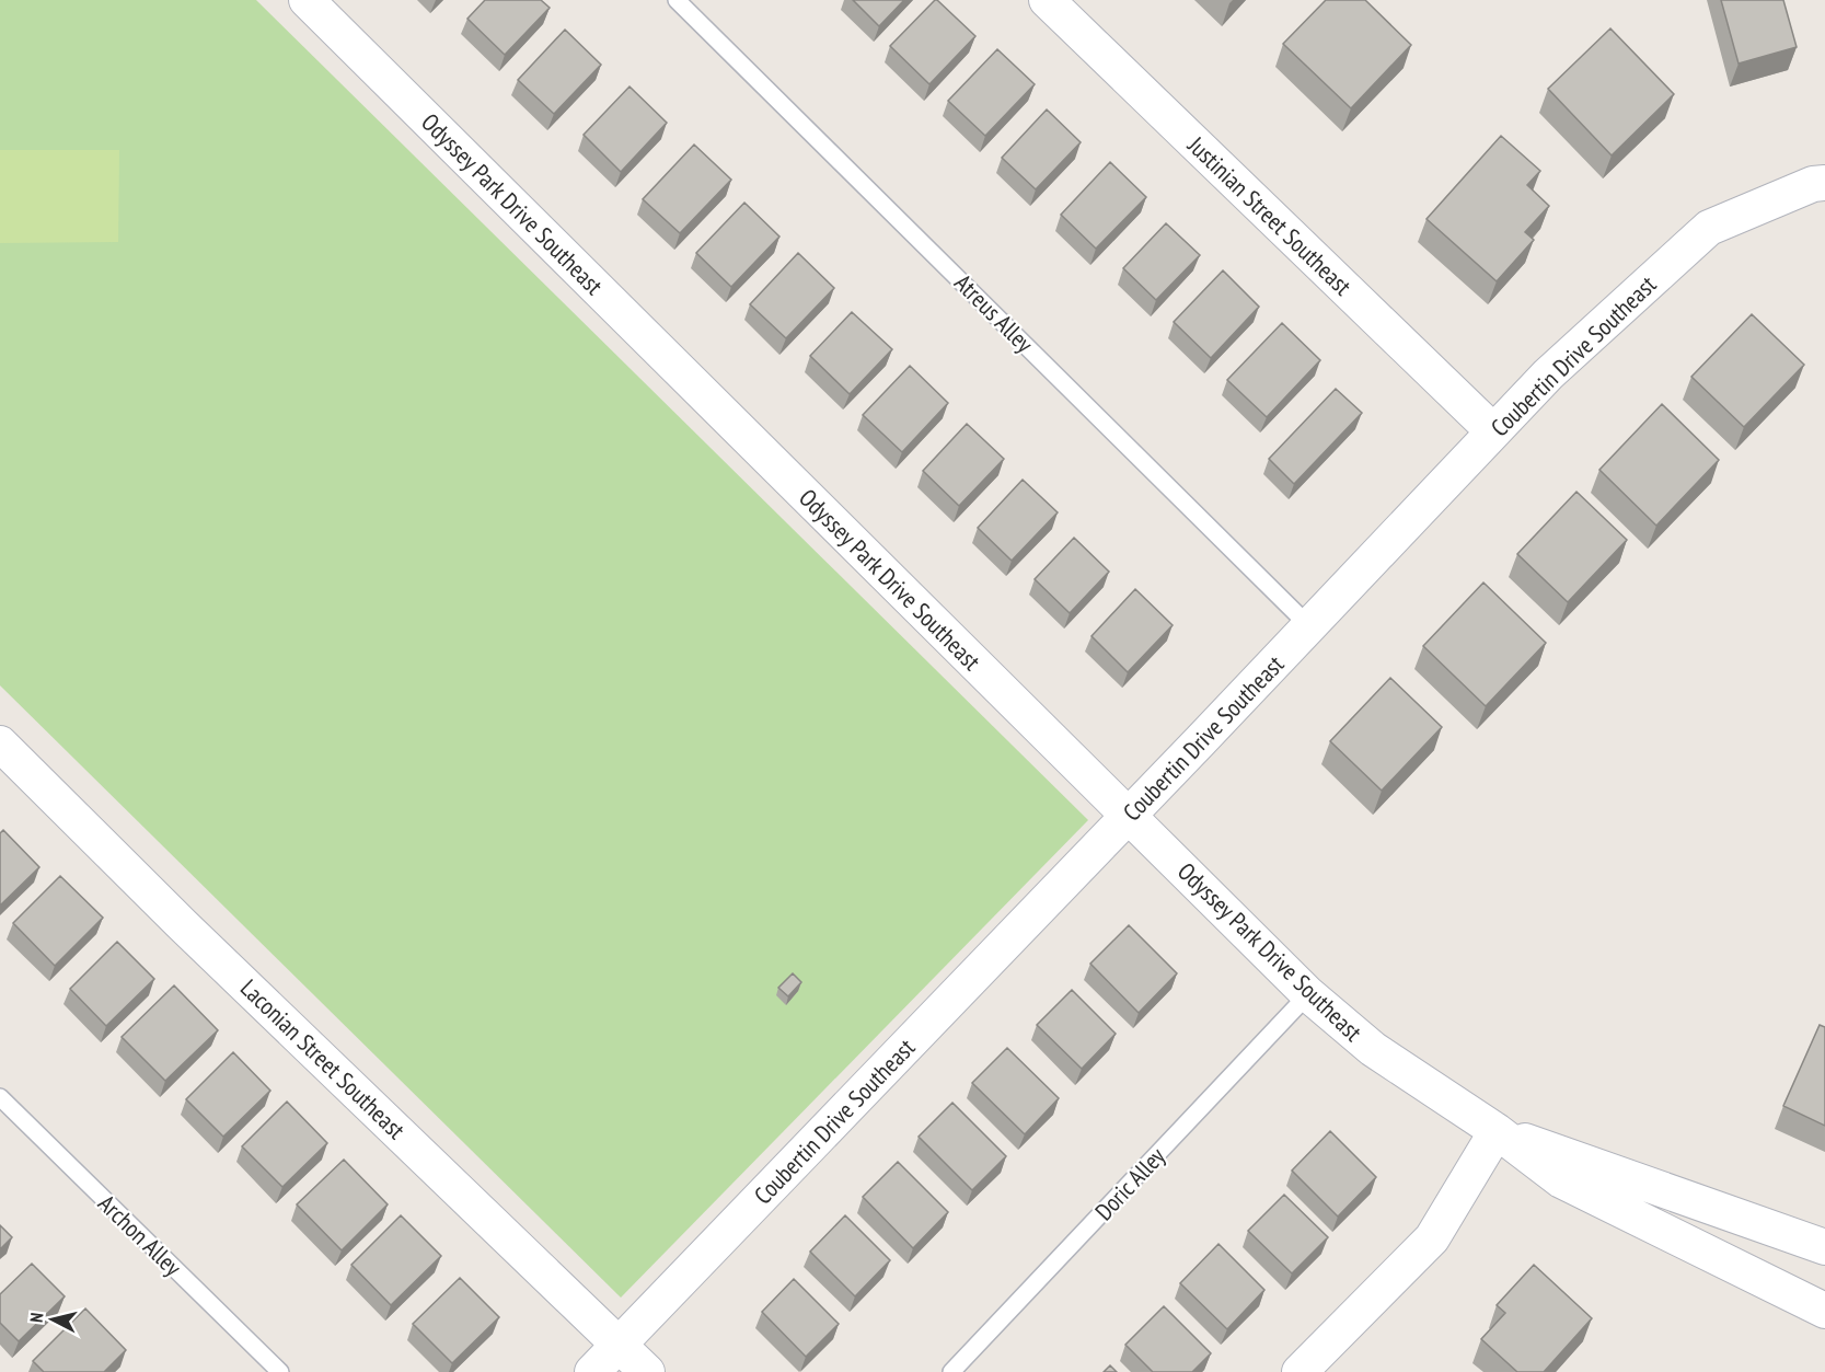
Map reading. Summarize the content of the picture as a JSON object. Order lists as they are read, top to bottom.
{
  "streets": {
    "street": [
      "Odyssey Park Drive Southeast",
      "Justinian Street Southeast",
      "Coubertin Drive Southeast",
      "Laconian Street Southeast"
    ],
    "lane": ["Atreus Alley", "Doric Alley", "Archon Alley"]
  },
  "crossings": [
    ["Odyssey Park Drive Southeast", "Coubertin Drive Southeast"],
    ["Odyssey Park Drive Southeast", "Doric Alley"],
    ["Justinian Street Southeast", "Coubertin Drive Southeast"],
    ["Atreus Alley", "Coubertin Drive Southeast"],
    ["Coubertin Drive Southeast", "Laconian Street Southeast"]
  ],
  "north": "left"
}
